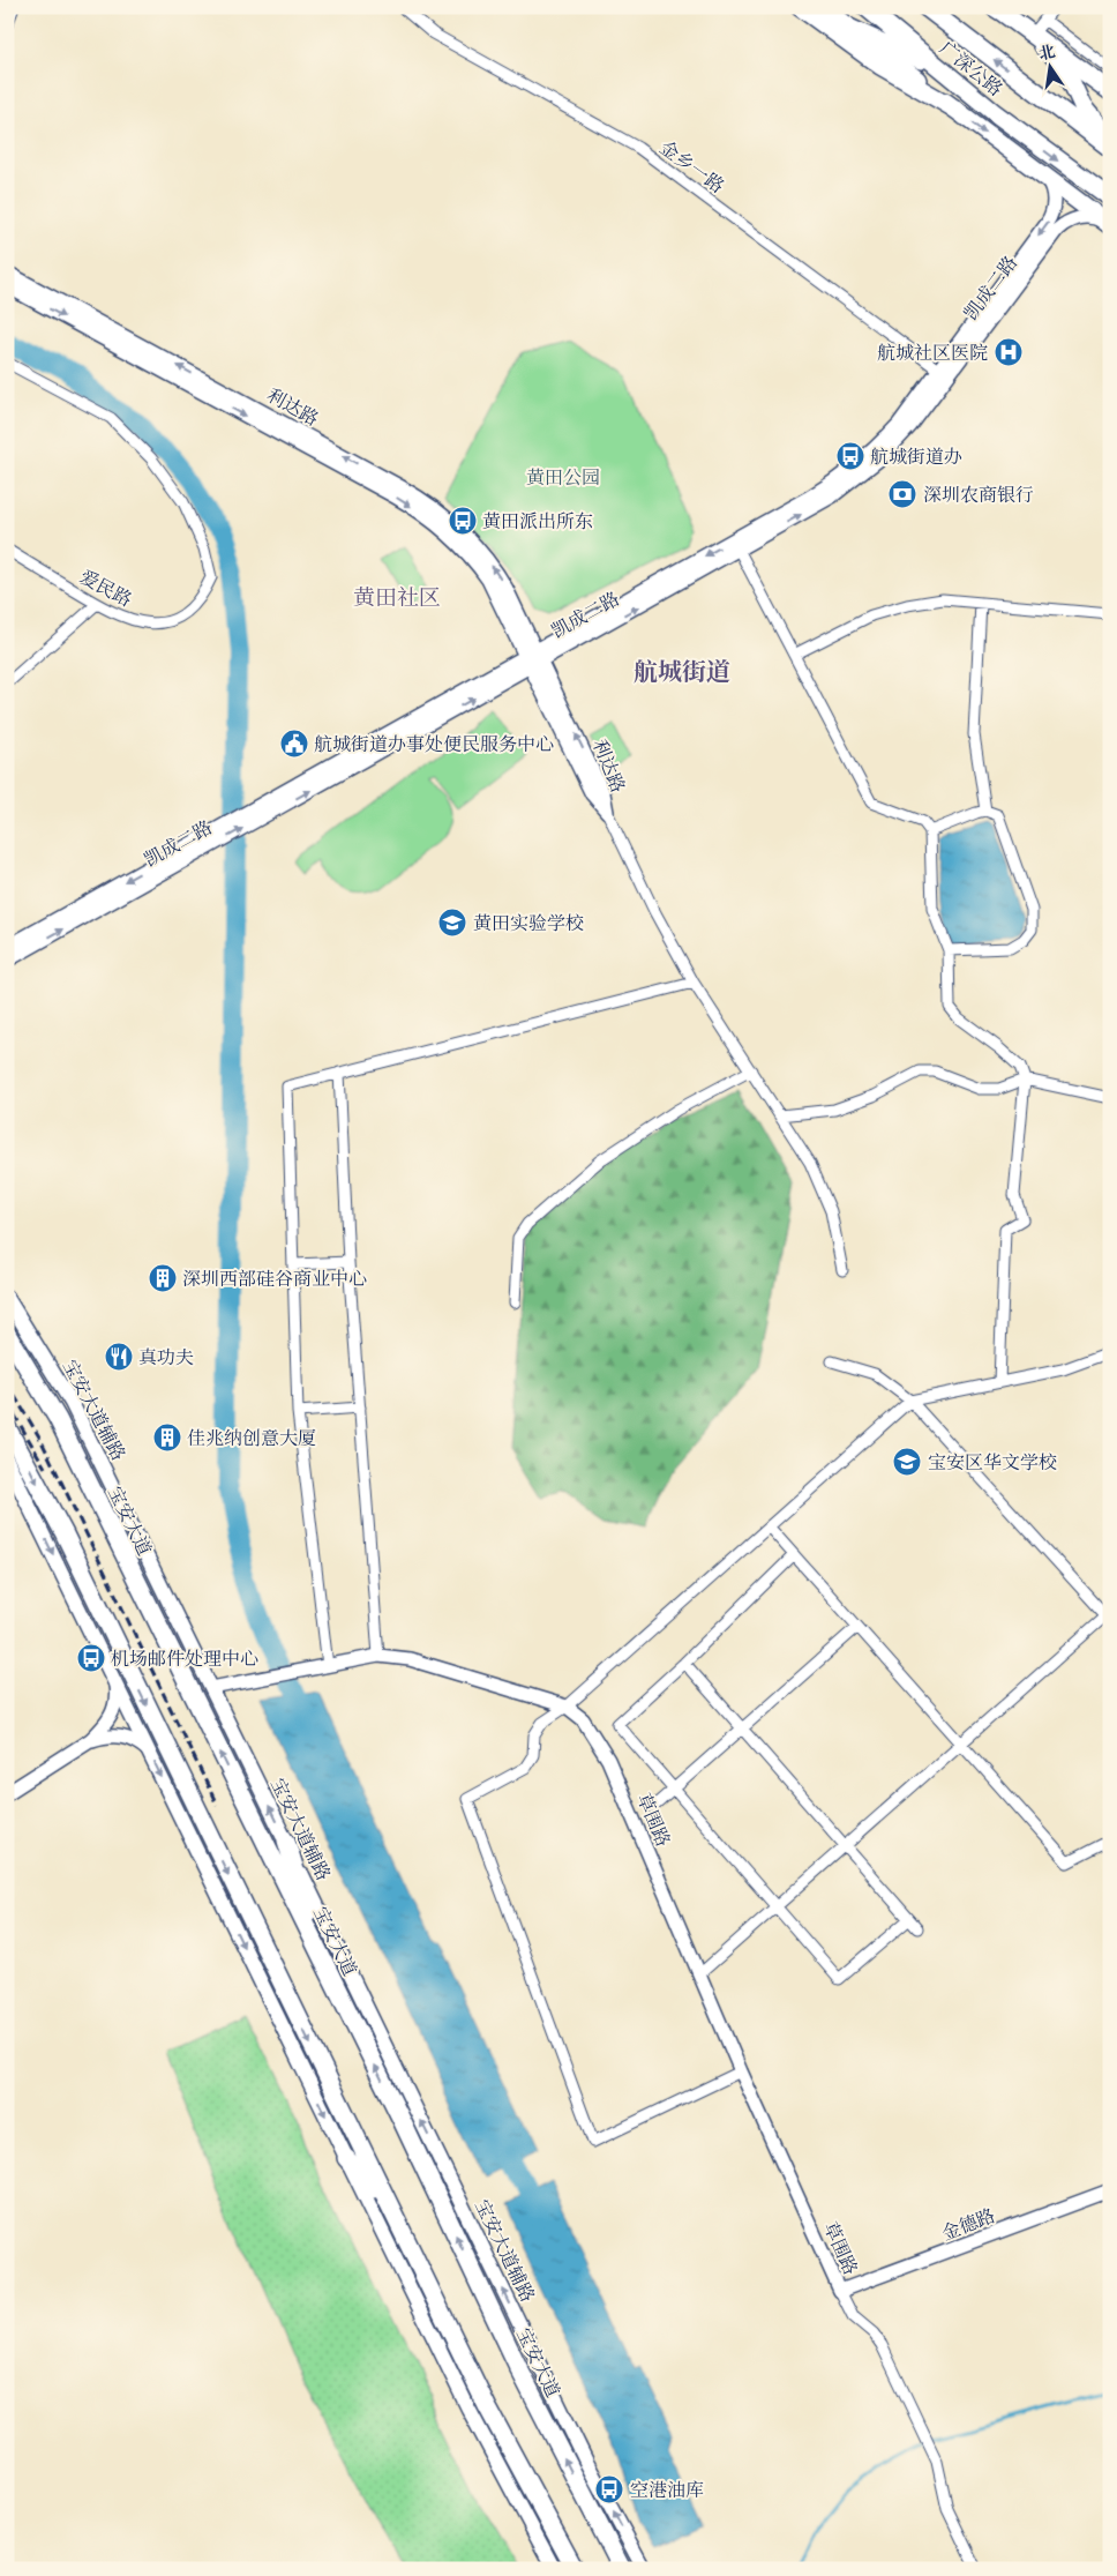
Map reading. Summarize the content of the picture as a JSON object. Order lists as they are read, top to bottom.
{
  "streets": {
    "main road": ["广深公路", "宝安大道辅路", "宝安大道"],
    "street": [
      "金乡一路",
      "凯成二路",
      "利达路",
      "爱民路",
      "草围路",
      "金德路"
    ]
  },
  "crossings": [
    ["金乡一路", "凯成二路"],
    ["凯成二路", "利达路"],
    ["宝安大道辅路", "草围路"],
    ["草围路", "金德路"]
  ],
  "districts": ["黄田社区", "航城街道"],
  "parks": ["黄田公园"],
  "places": {
    "hospital": ["航城社区医院"],
    "bus stop": [
      "航城街道办",
      "黄田派出所东",
      "机场邮件处理中心",
      "空港油库"
    ],
    "bank": ["深圳农商银行"],
    "public building": ["航城街道办事处便民服务中心"],
    "school or university": ["黄田实验学校", "宝安区华文学校"],
    "building": ["深圳西部硅谷商业中心", "佳兆纳创意大厦"],
    "restaurant": ["真功夫"]
  },
  "north": "top"
}
